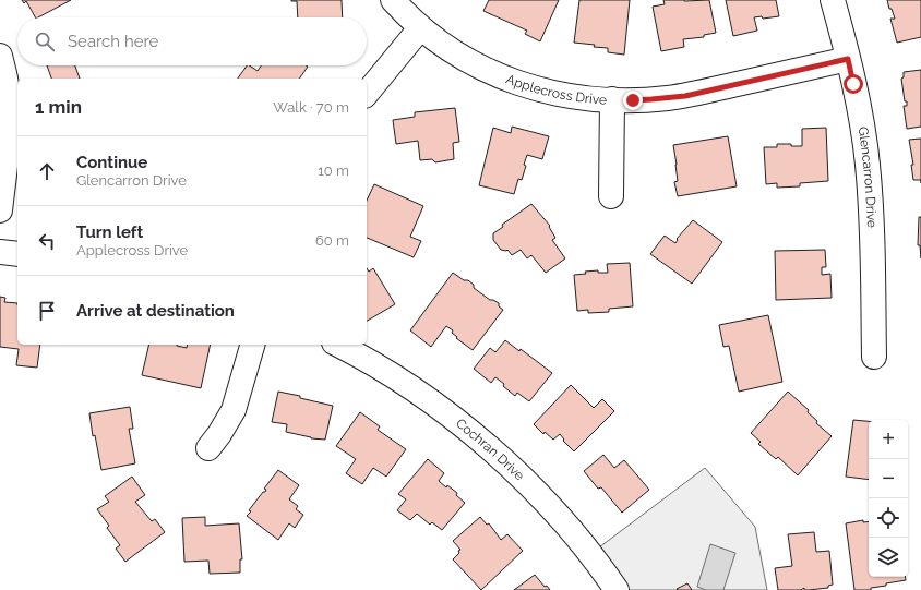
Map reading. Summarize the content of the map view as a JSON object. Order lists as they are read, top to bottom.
{
  "streets": {
    "street": ["Applecross Drive", "Glencarron Drive", "Cochran Drive"]
  },
  "crossings": [
    ["Applecross Drive", "Glencarron Drive"]
  ],
  "page": {
    "search": "Search here",
    "heading": ["1 min", "Walk · 70 m"],
    "list": [
      ["Continue", "Glencarron Drive", "10 m"],
      ["Turn left", "Applecross Drive", "60 m"],
      "Arrive at destination"
    ],
    "map_buttons": ["+", "−"]
  }
}
